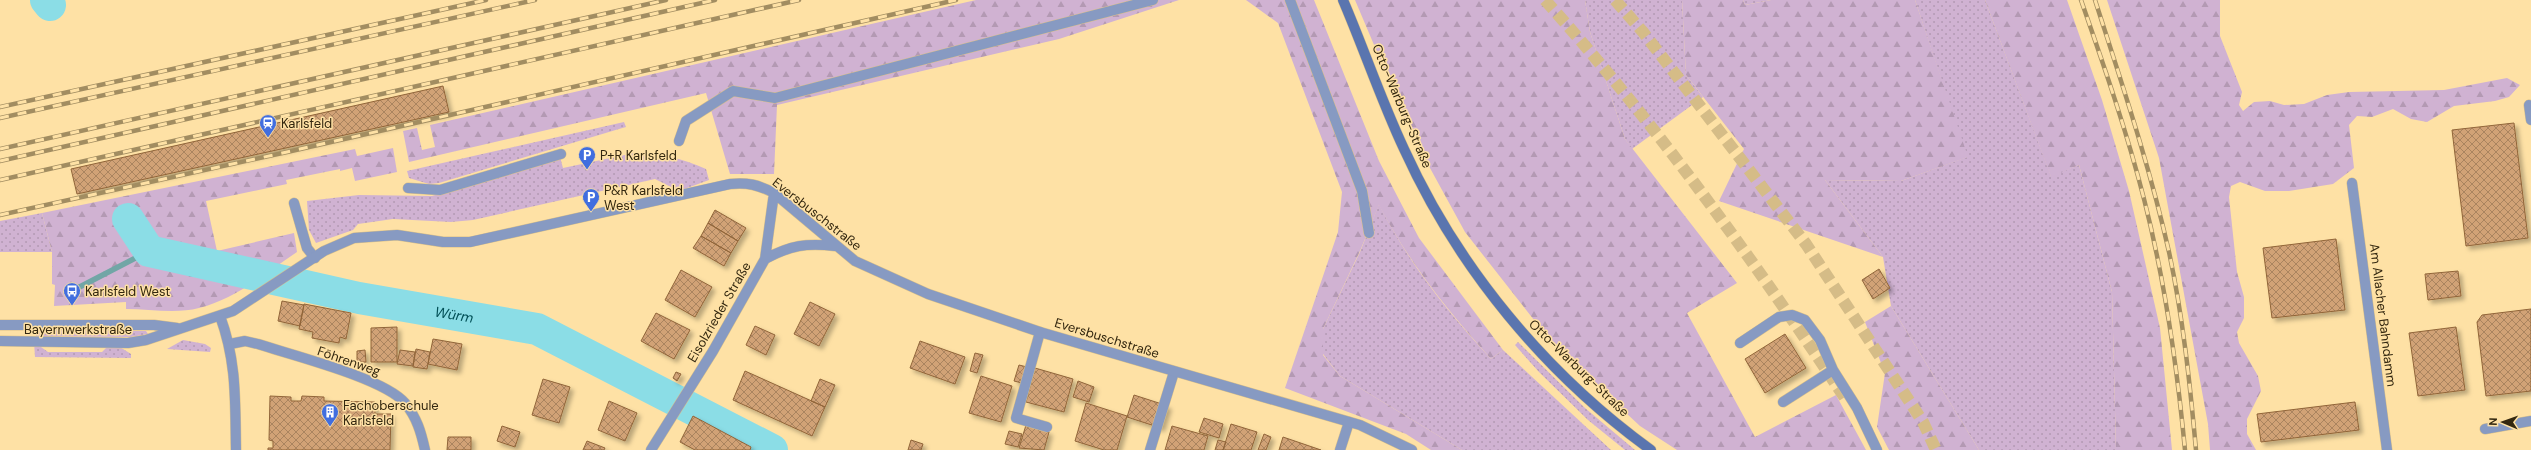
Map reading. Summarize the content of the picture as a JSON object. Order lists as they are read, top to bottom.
{
  "streets": {
    "main road": ["Otto-Warburg-Straße"],
    "street": [
      "Eversbuschstraße",
      "Eisolzrieder Straße",
      "Am Allacher Bahndamm",
      "Bayernwerkstraße",
      "Föhrenweg"
    ]
  },
  "crossings": [
    ["Eversbuschstraße", "Eisolzrieder Straße"],
    ["Eversbuschstraße", "Bayernwerkstraße"]
  ],
  "water": ["Würm"],
  "places": {
    "station": ["Karlsfeld"],
    "parking": ["P+R Karlsfeld", "P&R Karlsfeld West"],
    "bus stop": ["Karlsfeld West"],
    "building": ["Fachoberschule Karlsfeld"]
  },
  "north": "left"
}
